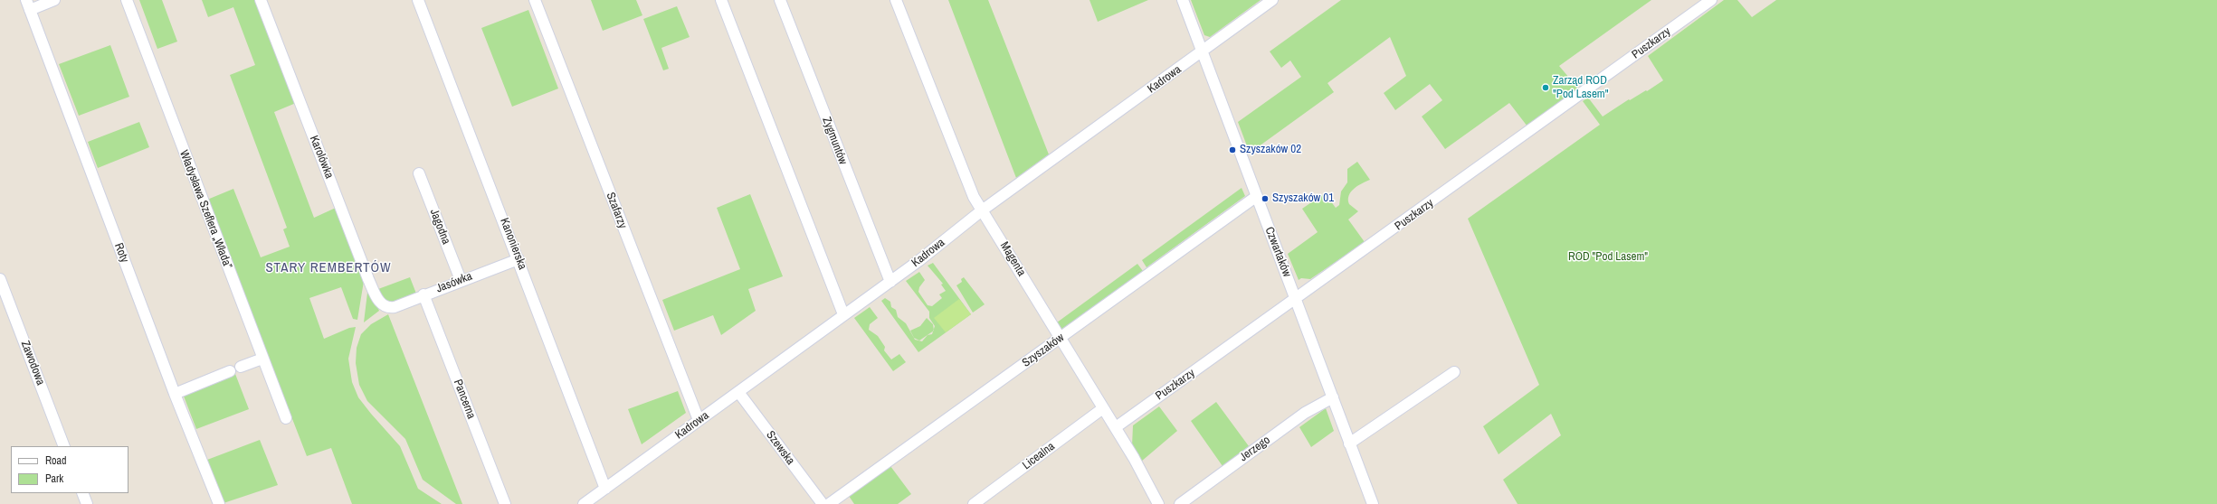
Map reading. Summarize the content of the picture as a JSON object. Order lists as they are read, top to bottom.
{
  "streets": {
    "street": [
      "Puszkarzy",
      "Kadrowa",
      "Zygmuntów",
      "Karolówka",
      "Władysława Szeflera „Włada”",
      "Szafarzy",
      "Jagodna",
      "Kanonierska",
      "Czwartaków",
      "Roty",
      "Magenta",
      "Jasówka",
      "Szyszaków",
      "Zawodowa",
      "Pancerna",
      "Szewska",
      "Jerzego",
      "Licealna"
    ]
  },
  "crossings": [
    ["Puszkarzy", "Czwartaków"],
    ["Puszkarzy", "Magenta"],
    ["Kadrowa", "Zygmuntów"],
    ["Kadrowa", "Szafarzy"],
    ["Kadrowa", "Kanonierska"],
    ["Kadrowa", "Czwartaków"],
    ["Kadrowa", "Magenta"],
    ["Kadrowa", "Szewska"],
    ["Karolówka", "Jasówka"],
    ["Jagodna", "Jasówka"],
    ["Kanonierska", "Jasówka"],
    ["Czwartaków", "Szyszaków"],
    ["Czwartaków", "Jerzego"],
    ["Magenta", "Szyszaków"],
    ["Magenta", "Licealna"],
    ["Jasówka", "Pancerna"]
  ],
  "districts": ["STARY REMBERTÓW"],
  "parks": ["ROD \"Pod Lasem\""],
  "places": ["Zarząd ROD \"Pod Lasem\"", "Szyszaków 02", "Szyszaków 01"],
  "legend": ["Road", "Park"]
}
